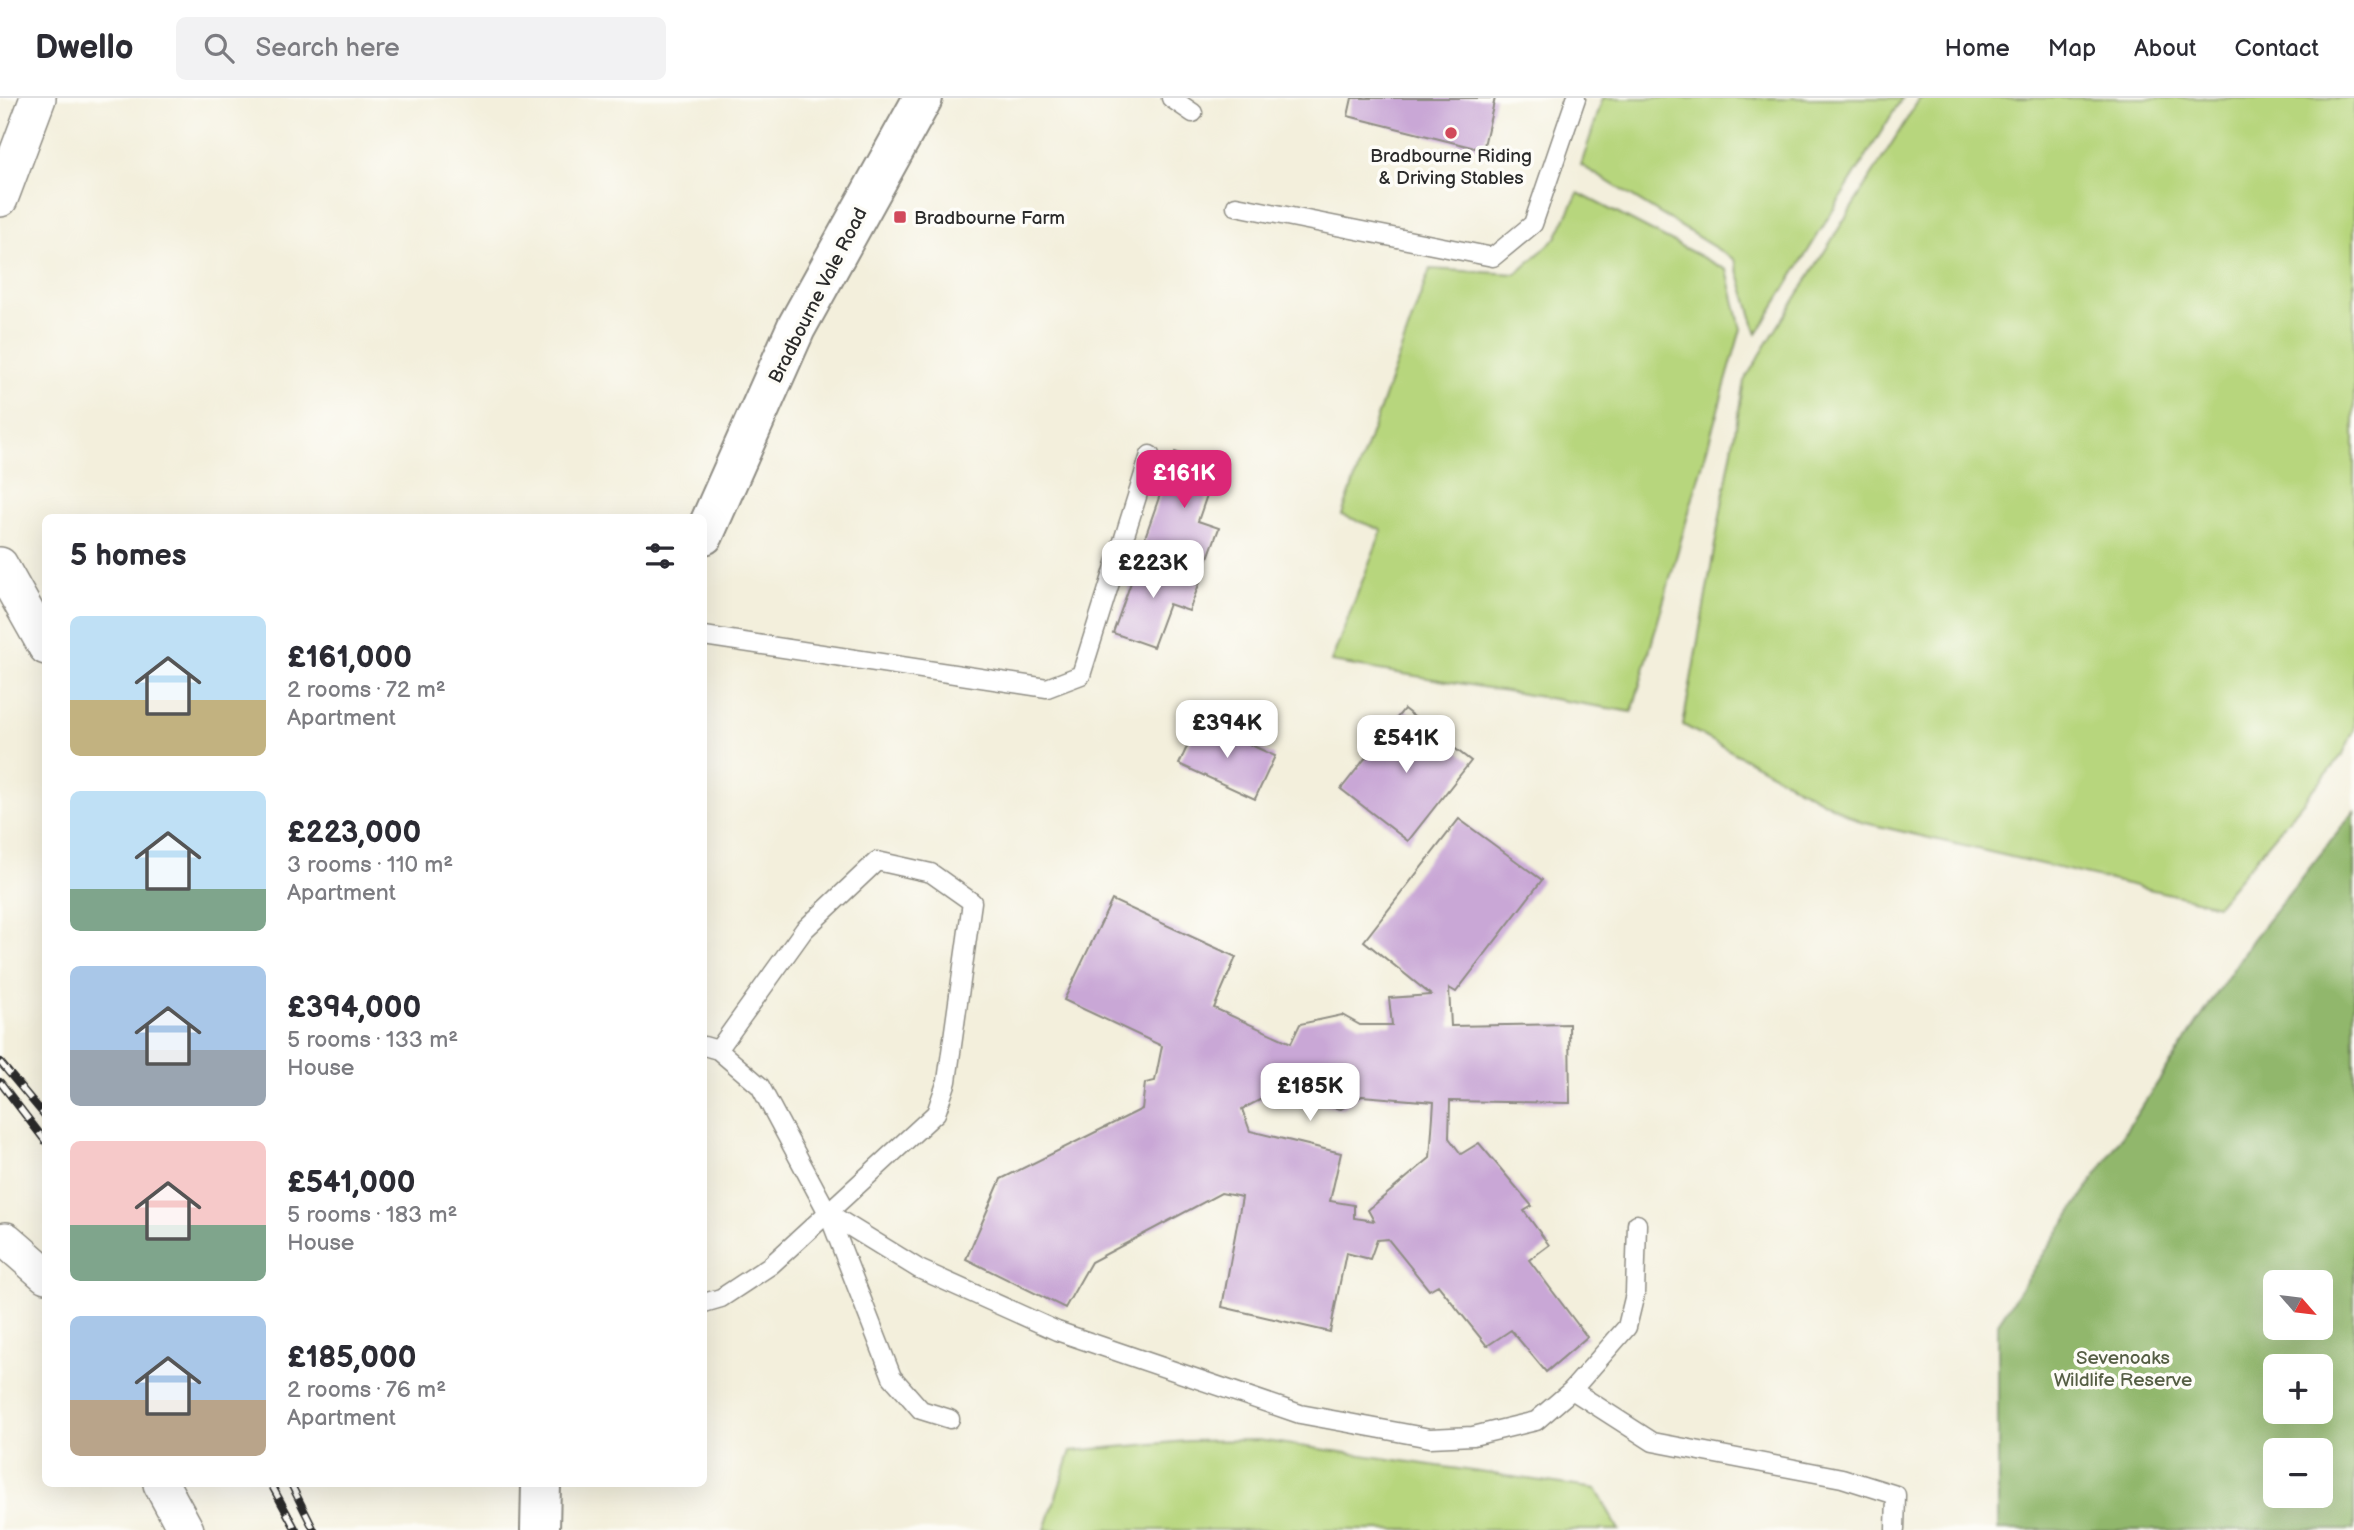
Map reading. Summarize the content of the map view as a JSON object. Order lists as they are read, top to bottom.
{
  "streets": {
    "highway": ["Bradbourne Vale Road"]
  },
  "parks": ["Sevenoaks Wildlife Reserve"],
  "places": {
    "other": ["Bradbourne Riding & Driving Stables"],
    "transit": ["Bradbourne Farm"]
  },
  "north": "bottom right",
  "page": {
    "header": "Dwello",
    "search": "Search here",
    "nav": [
      "Home",
      "Map",
      "About",
      "Contact"
    ],
    "price": [
      "£161K",
      "£223K",
      "£394K",
      "£541K",
      "£185K"
    ],
    "heading": "5 homes",
    "list": [
      {
        "name": "£161,000",
        "note": "2 rooms · 72 m² · Apartment"
      },
      {
        "name": "£223,000",
        "note": "3 rooms · 110 m² · Apartment"
      },
      {
        "name": "£394,000",
        "note": "5 rooms · 133 m² · House"
      },
      {
        "name": "£541,000",
        "note": "5 rooms · 183 m² · House"
      },
      {
        "name": "£185,000",
        "note": "2 rooms · 76 m² · Apartment"
      }
    ],
    "map_buttons": ["+", "−"]
  }
}
